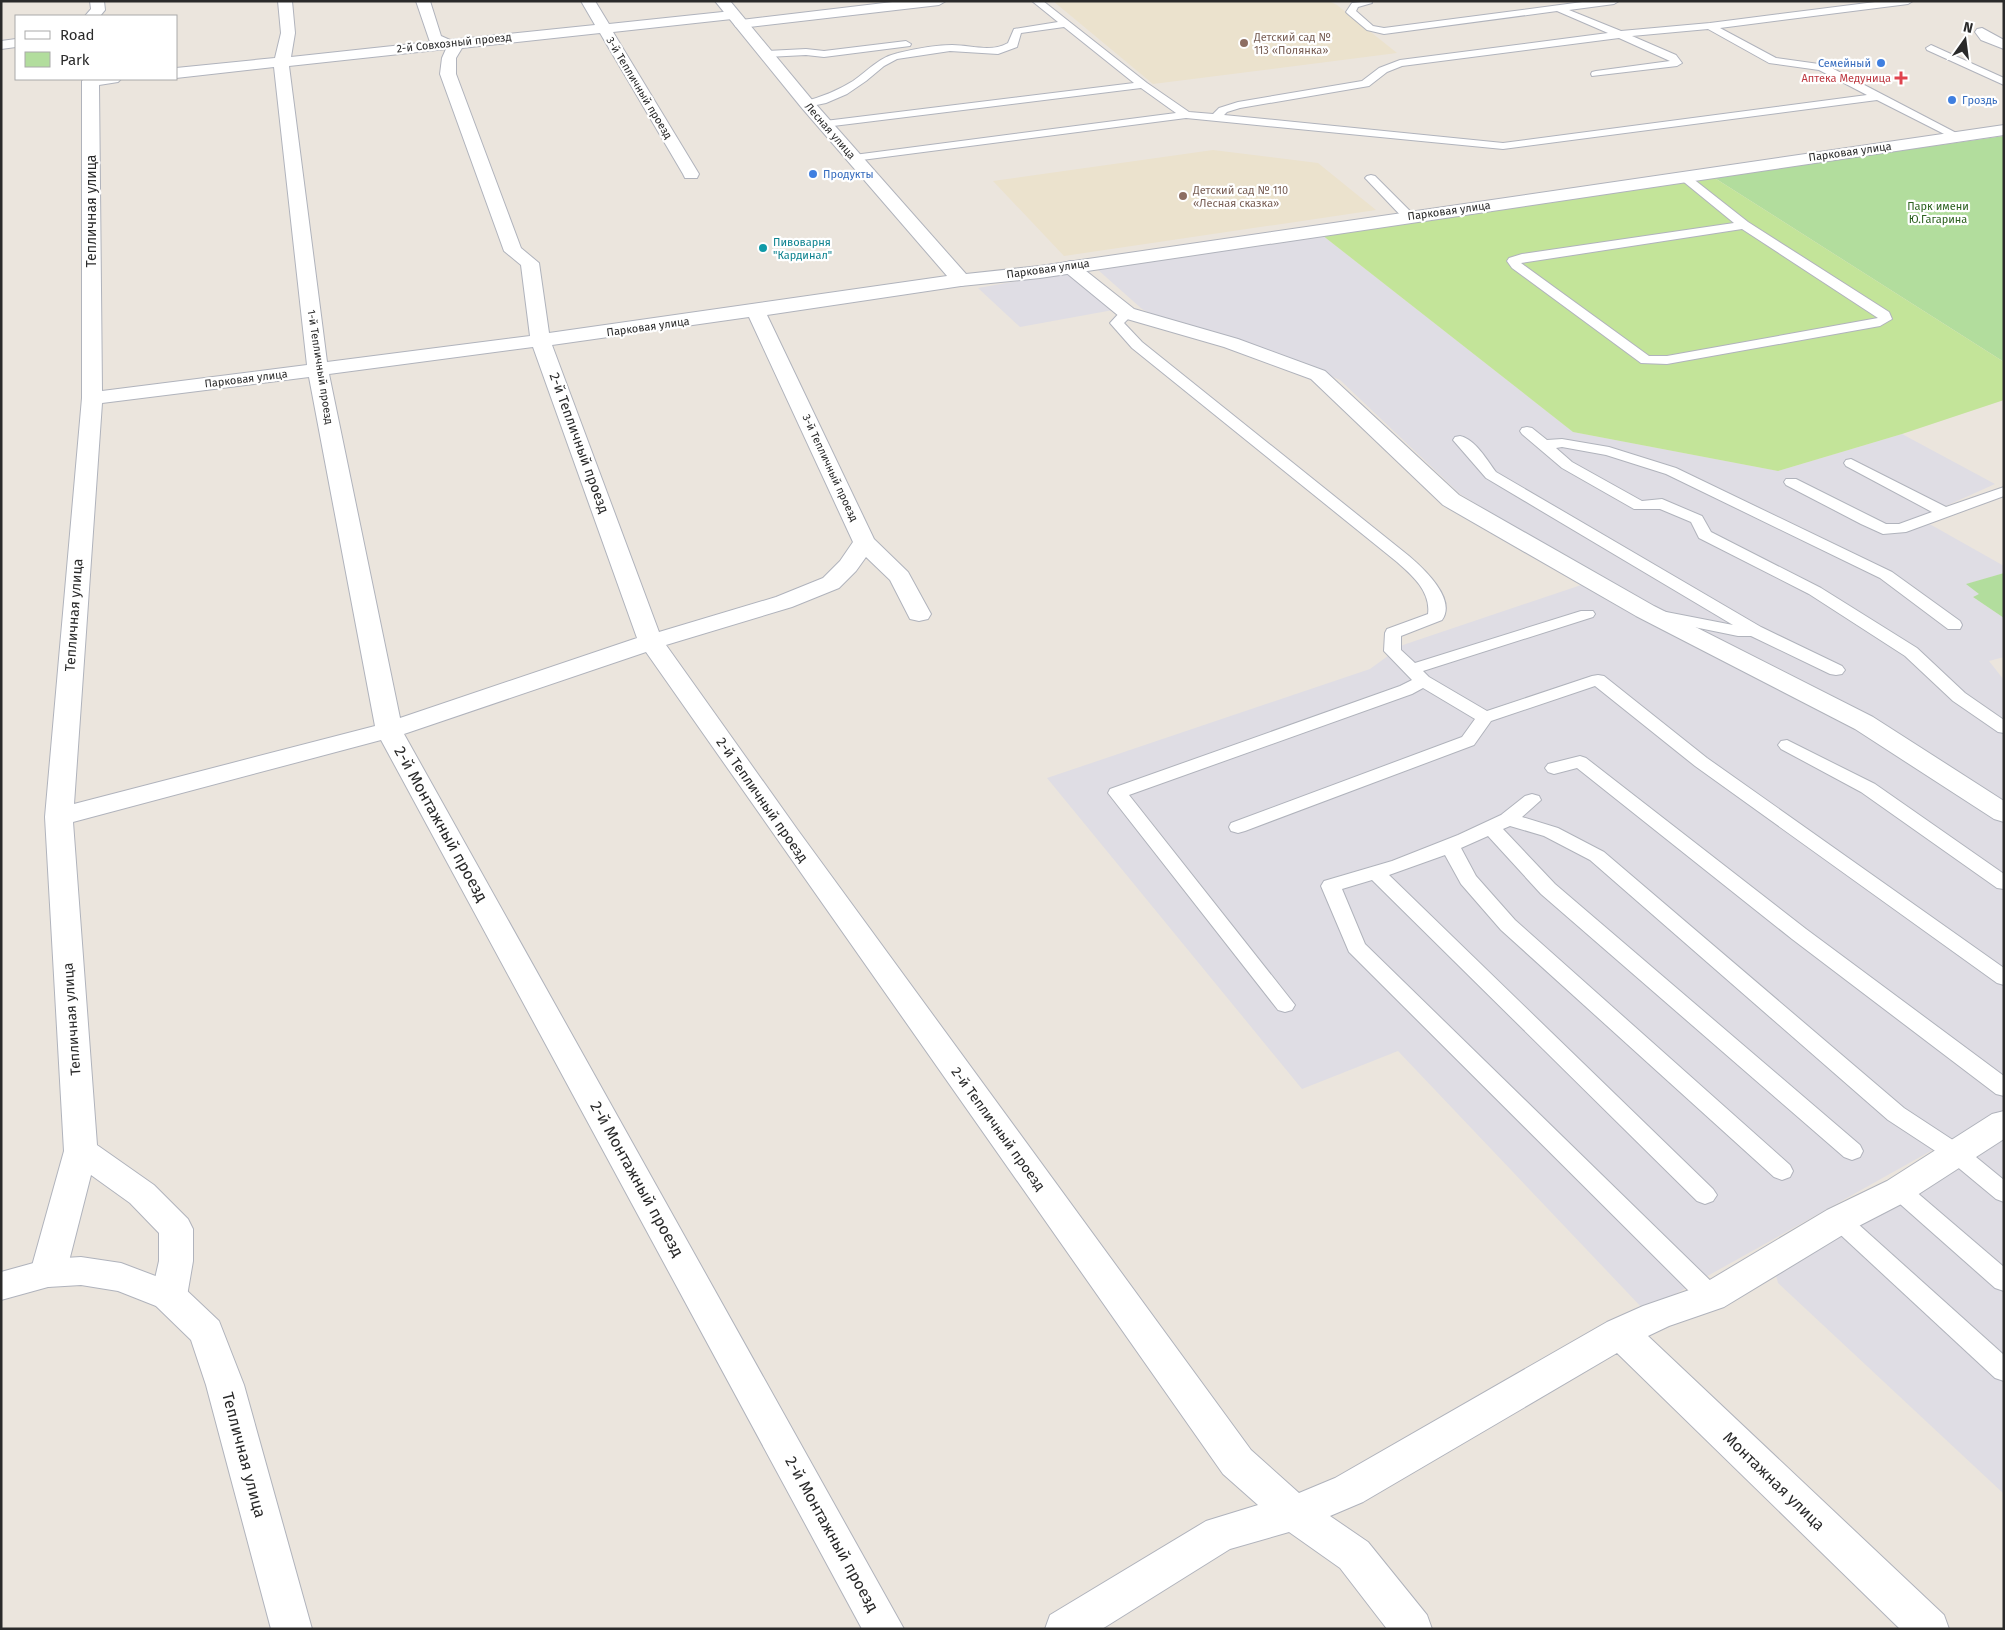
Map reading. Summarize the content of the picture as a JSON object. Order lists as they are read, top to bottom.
{
  "streets": {
    "street": [
      "2-й Совхозный проезд",
      "3-й Тепличный проезд",
      "Лесная улица",
      "Парковая улица",
      "Тепличная улица",
      "1-й Тепличный проезд",
      "2-й Тепличный проезд",
      "2-й Монтажный проезд",
      "Монтажная улица"
    ]
  },
  "crossings": [
    ["2-й Совхозный проезд", "3-й Тепличный проезд"],
    ["2-й Совхозный проезд", "Лесная улица"],
    ["2-й Совхозный проезд", "1-й Тепличный проезд"],
    ["2-й Совхозный проезд", "2-й Тепличный проезд"],
    ["3-й Тепличный проезд", "Парковая улица"],
    ["Лесная улица", "Парковая улица"],
    ["Парковая улица", "Тепличная улица"],
    ["Парковая улица", "1-й Тепличный проезд"],
    ["Парковая улица", "2-й Тепличный проезд"],
    ["1-й Тепличный проезд", "2-й Монтажный проезд"]
  ],
  "parks": ["Парк имени Ю.Гагарина"],
  "places": {
    "other": [
      "Детский сад № 113 «Полянка»",
      "Семейный",
      "Гроздь",
      "Продукты",
      "Детский сад № 110 «Лесная сказка»",
      "Пивоварня \"Кардинал\""
    ],
    "health": ["Аптека Медуница"]
  },
  "legend": ["Road", "Park"],
  "north": "top"
}
